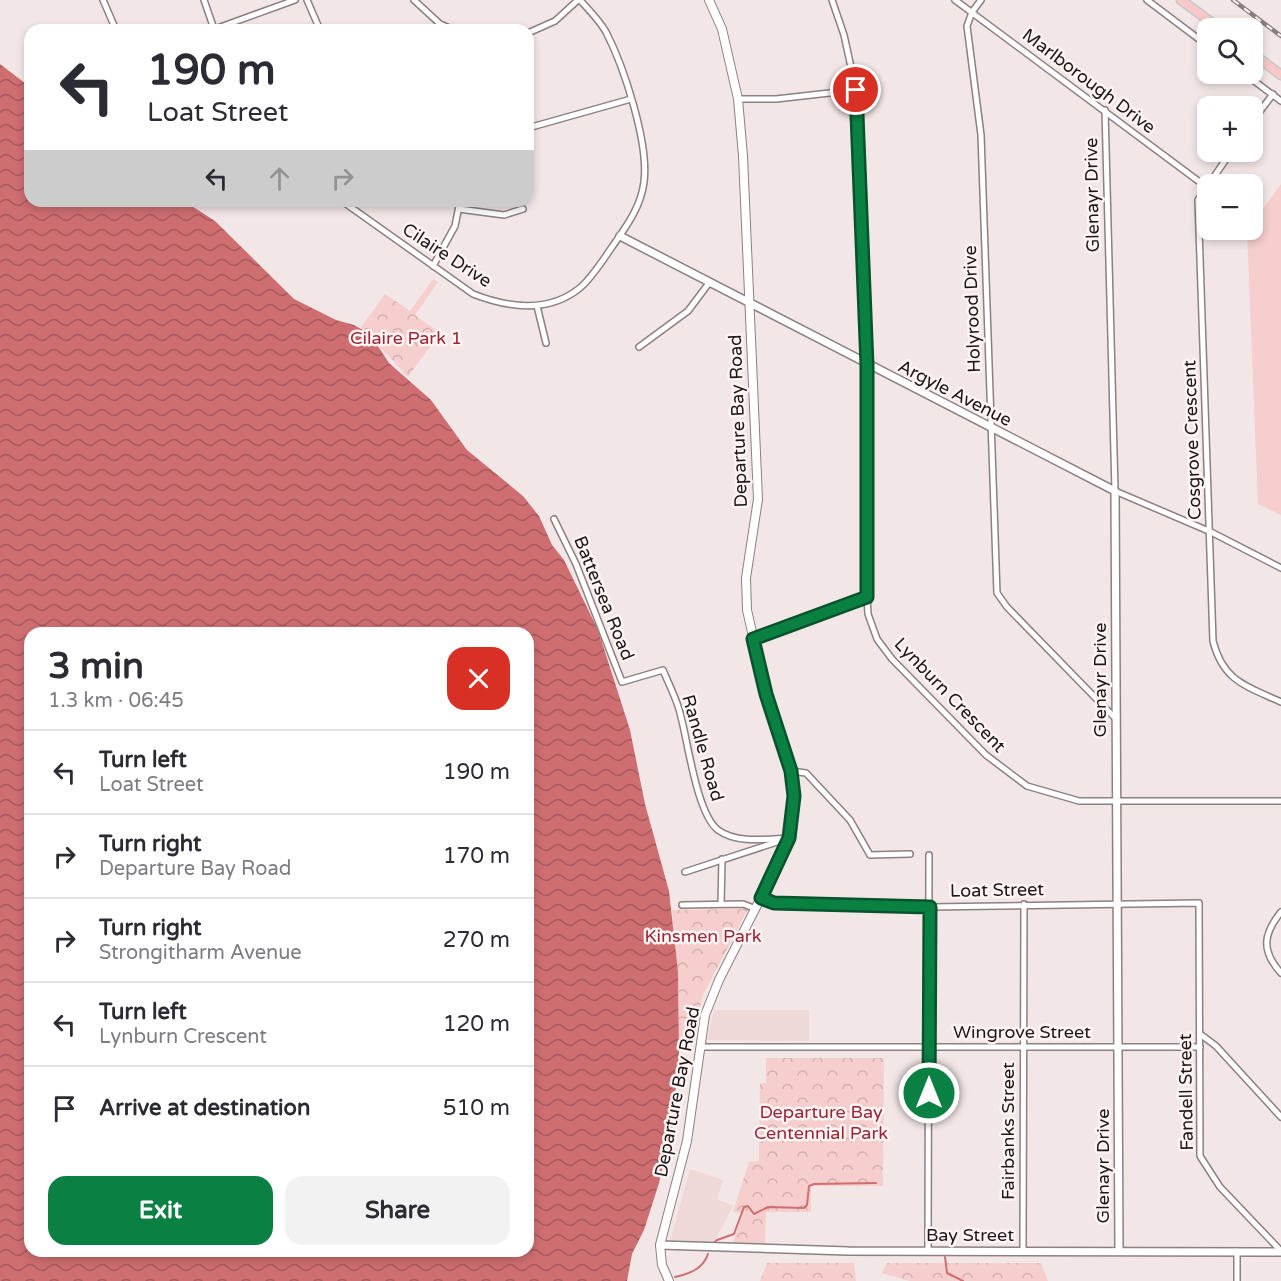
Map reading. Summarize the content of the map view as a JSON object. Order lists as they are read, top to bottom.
{
  "streets": {
    "main road": ["Departure Bay Road"],
    "street": [
      "Marlborough Drive",
      "Glenayr Drive",
      "Cilaire Drive",
      "Holyrood Drive",
      "Argyle Avenue",
      "Cosgrove Crescent",
      "Battersea Road",
      "Lynburn Crescent",
      "Randle Road",
      "Loat Street",
      "Wingrove Street",
      "Fandell Street",
      "Fairbanks Street",
      "Bay Street"
    ]
  },
  "crossings": [
    ["Marlborough Drive", "Glenayr Drive"],
    ["Marlborough Drive", "Holyrood Drive"],
    ["Glenayr Drive", "Holyrood Drive"],
    ["Glenayr Drive", "Argyle Avenue"],
    ["Glenayr Drive", "Lynburn Crescent"],
    ["Glenayr Drive", "Loat Street"],
    ["Glenayr Drive", "Wingrove Street"],
    ["Glenayr Drive", "Bay Street"],
    ["Cilaire Drive", "Argyle Avenue"],
    ["Holyrood Drive", "Argyle Avenue"],
    ["Argyle Avenue", "Departure Bay Road"],
    ["Argyle Avenue", "Cosgrove Crescent"],
    ["Argyle Avenue", "Lynburn Crescent"],
    ["Departure Bay Road", "Randle Road"],
    ["Departure Bay Road", "Loat Street"],
    ["Departure Bay Road", "Wingrove Street"],
    ["Departure Bay Road", "Bay Street"],
    ["Battersea Road", "Randle Road"],
    ["Loat Street", "Fandell Street"],
    ["Loat Street", "Fairbanks Street"],
    ["Wingrove Street", "Fandell Street"],
    ["Wingrove Street", "Fairbanks Street"],
    ["Fandell Street", "Bay Street"],
    ["Fairbanks Street", "Bay Street"]
  ],
  "parks": ["Cilaire Park 1", "Kinsmen Park", "Departure Bay Centennial Park"],
  "page": {
    "map_buttons": ["+", "−"],
    "turn": ["190 m", "Loat Street"],
    "heading": ["3 min", "1.3 km · 06:45"],
    "list": [
      {
        "name": "Turn left",
        "note": "Loat Street",
        "value": "190 m"
      },
      {
        "name": "Turn right",
        "note": "Departure Bay Road",
        "value": "170 m"
      },
      {
        "name": "Turn right",
        "note": "Strongitharm Avenue",
        "value": "270 m"
      },
      {
        "name": "Turn left",
        "note": "Lynburn Crescent",
        "value": "120 m"
      },
      {
        "name": "Arrive at destination",
        "value": "510 m"
      }
    ],
    "buttons": ["Exit", "Share"]
  }
}
